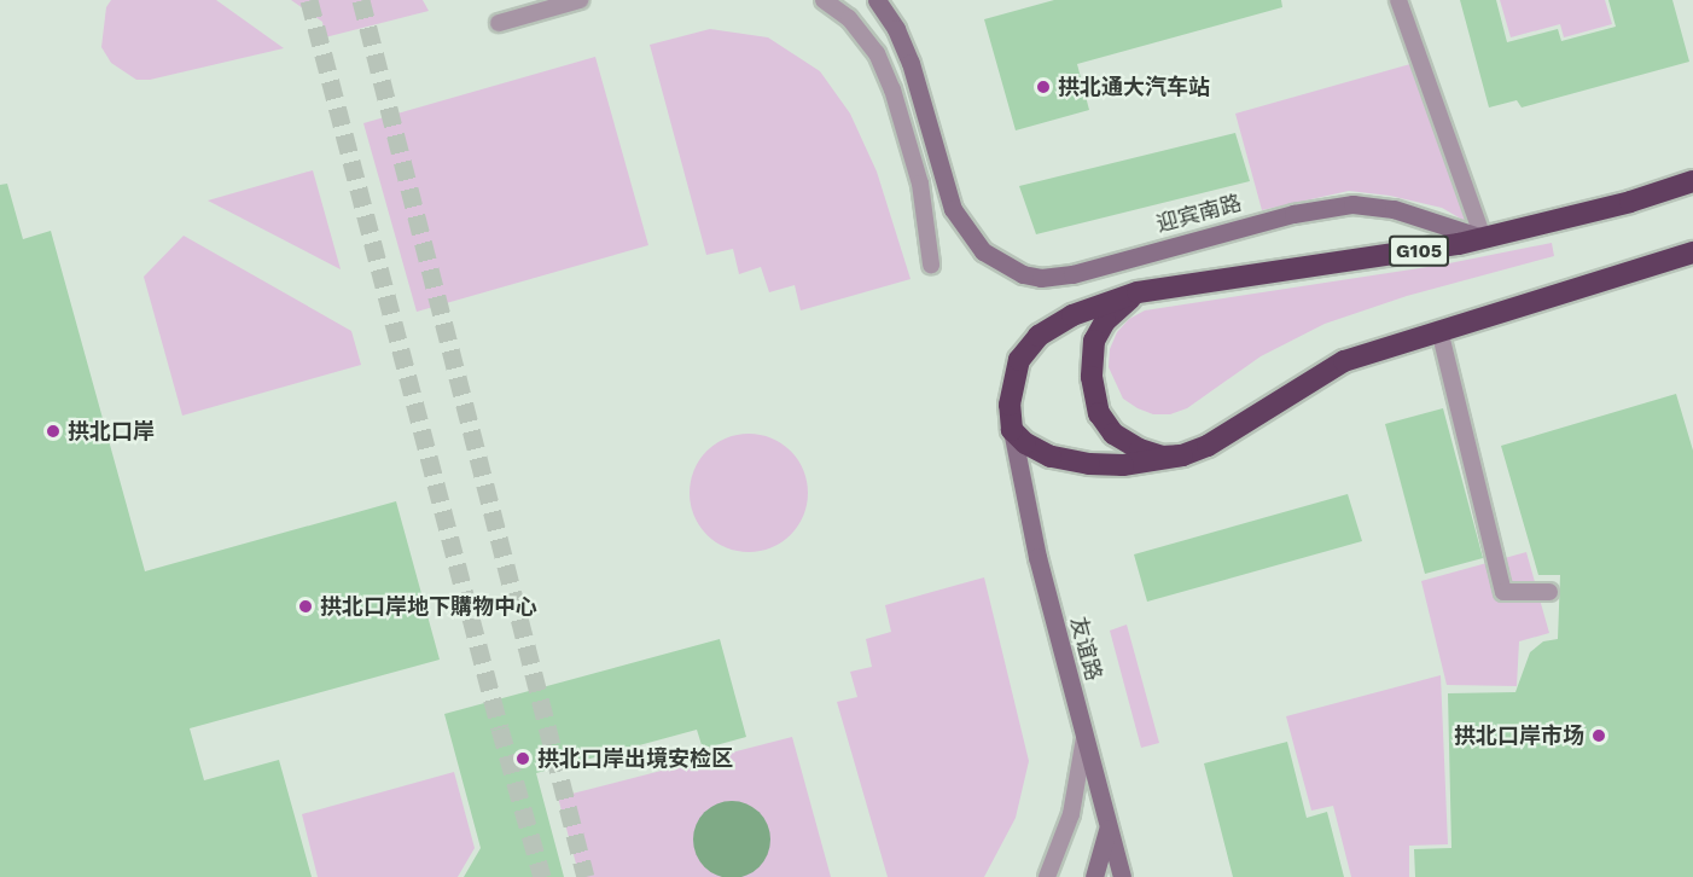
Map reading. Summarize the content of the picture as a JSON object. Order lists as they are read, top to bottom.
{
  "streets": {
    "highway": ["G105"],
    "street": ["迎宾南路", "友谊路"]
  },
  "crossings": [
    ["迎宾南路", "G105"],
    ["G105", "友谊路"]
  ],
  "places": [
    "拱北通大汽车站",
    "拱北口岸",
    "拱北口岸地下購物中心",
    "拱北口岸市场",
    "拱北口岸出境安检区"
  ]
}
